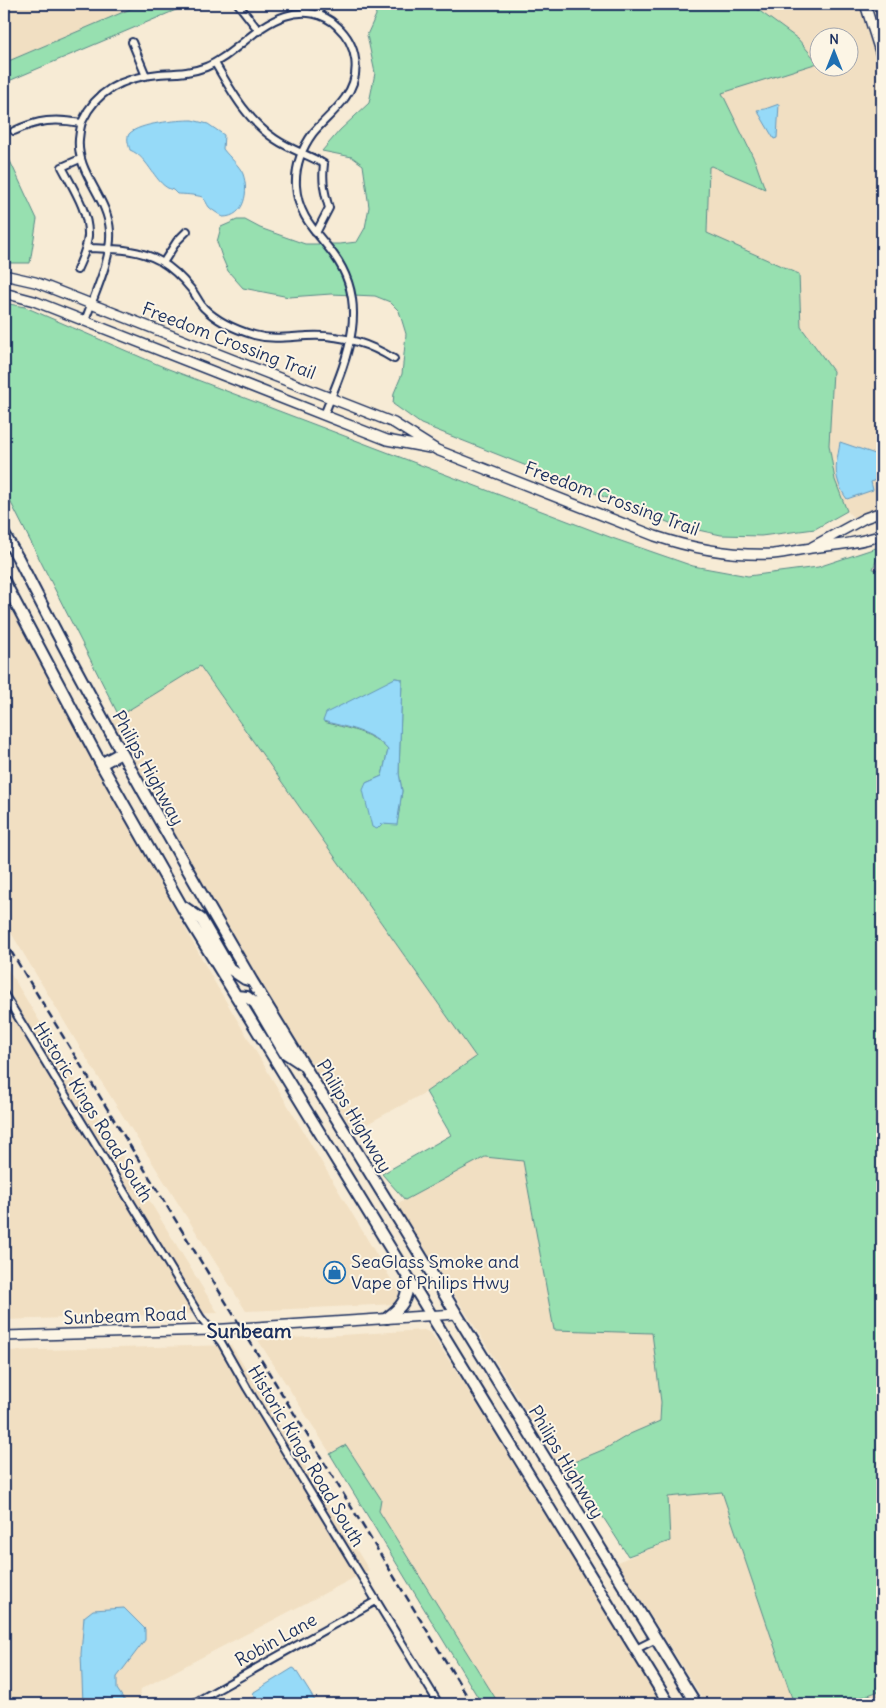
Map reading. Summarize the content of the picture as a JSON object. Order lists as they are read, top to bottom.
{
  "streets": {
    "main road": ["Philips Highway"],
    "street": [
      "Freedom Crossing Trail",
      "Historic Kings Road South",
      "Sunbeam Road",
      "Robin Lane"
    ]
  },
  "crossings": [
    ["Philips Highway", "Sunbeam Road"],
    ["Historic Kings Road South", "Sunbeam Road"],
    ["Historic Kings Road South", "Robin Lane"]
  ],
  "districts": ["Sunbeam"],
  "places": {
    "shop": ["SeaGlass Smoke and Vape of Philips Hwy"]
  },
  "north": "top"
}
